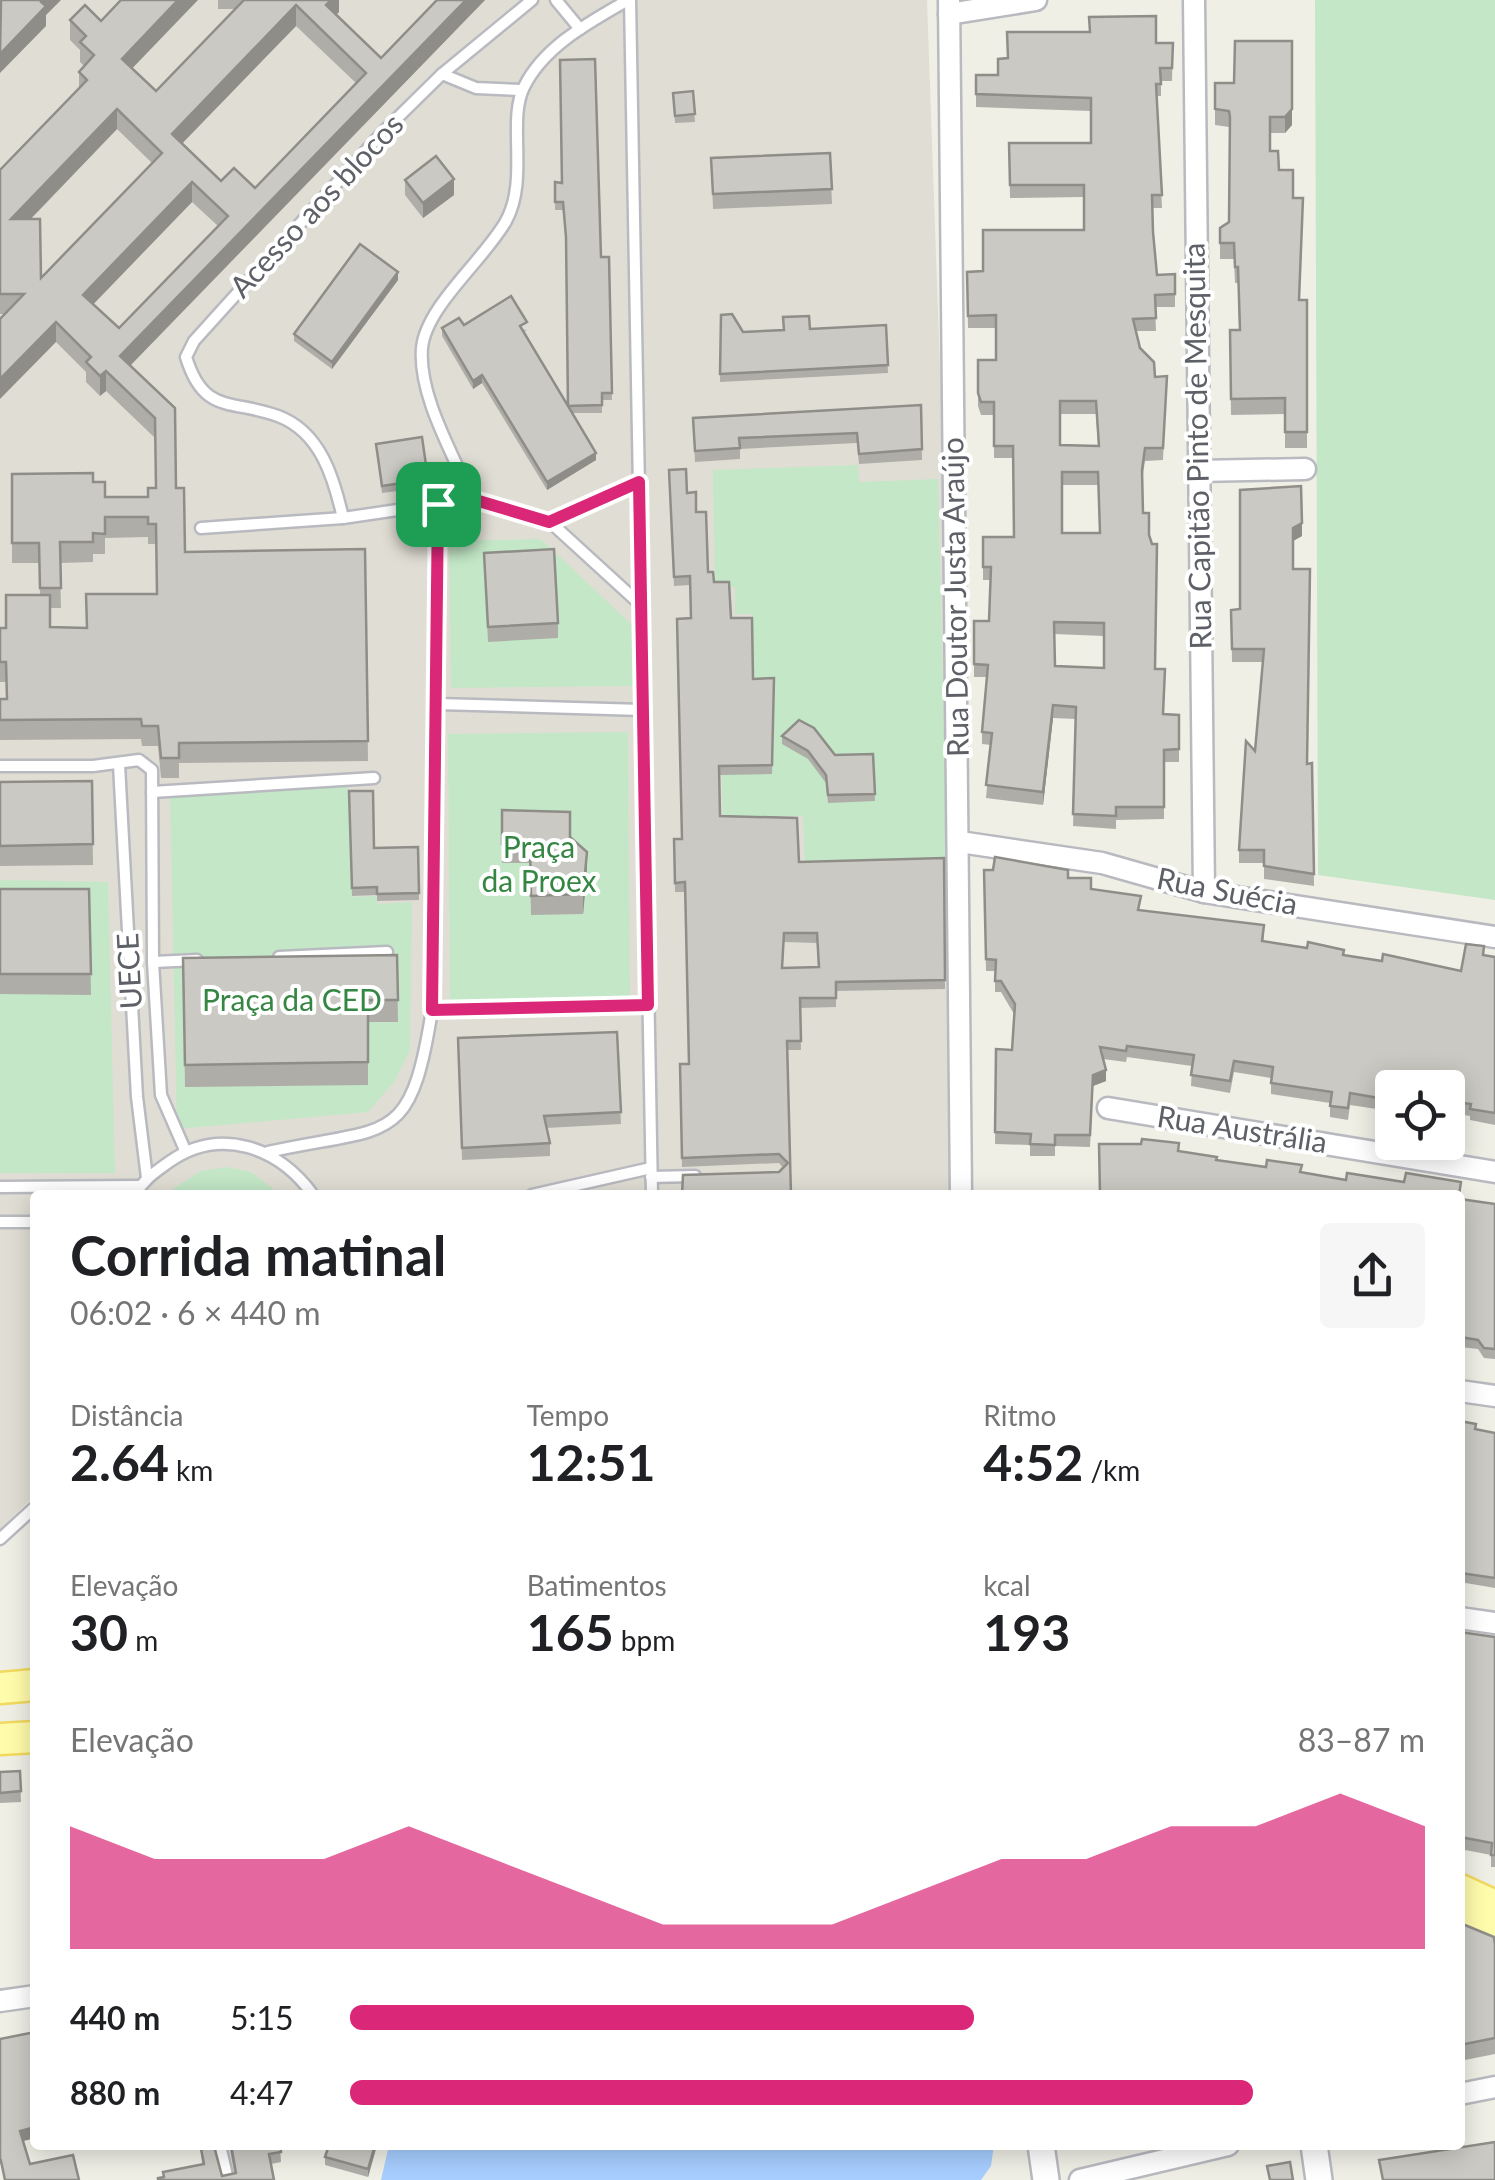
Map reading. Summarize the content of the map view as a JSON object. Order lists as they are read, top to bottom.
{
  "streets": {
    "street": [
      "Rua Capitão Pinto de Mesquita",
      "Rua Doutor Justa Araújo",
      "Rua Suécia",
      "Rua Austrália"
    ],
    "lane": ["Acesso aos blocos", "UECE"]
  },
  "crossings": [
    ["Rua Capitão Pinto de Mesquita", "Rua Suécia"],
    ["Rua Doutor Justa Araújo", "Rua Suécia"]
  ],
  "parks": ["Praça da Proex", "Praça da CED"],
  "page": {
    "heading": ["Corrida matinal", "06:02 · 6 × 440 m"],
    "stats": [
      ["Distância", "2.64 km"],
      ["Tempo", "12:51"],
      ["Ritmo", "4:52 /km"],
      ["Elevação", "30 m"],
      ["Batimentos", "165 bpm"],
      ["kcal", "193"]
    ],
    "chart": ["Elevação", "83–87 m"],
    "list": [
      {
        "name": "440 m",
        "note": "5:15"
      },
      {
        "name": "880 m",
        "note": "4:47"
      }
    ]
  }
}
